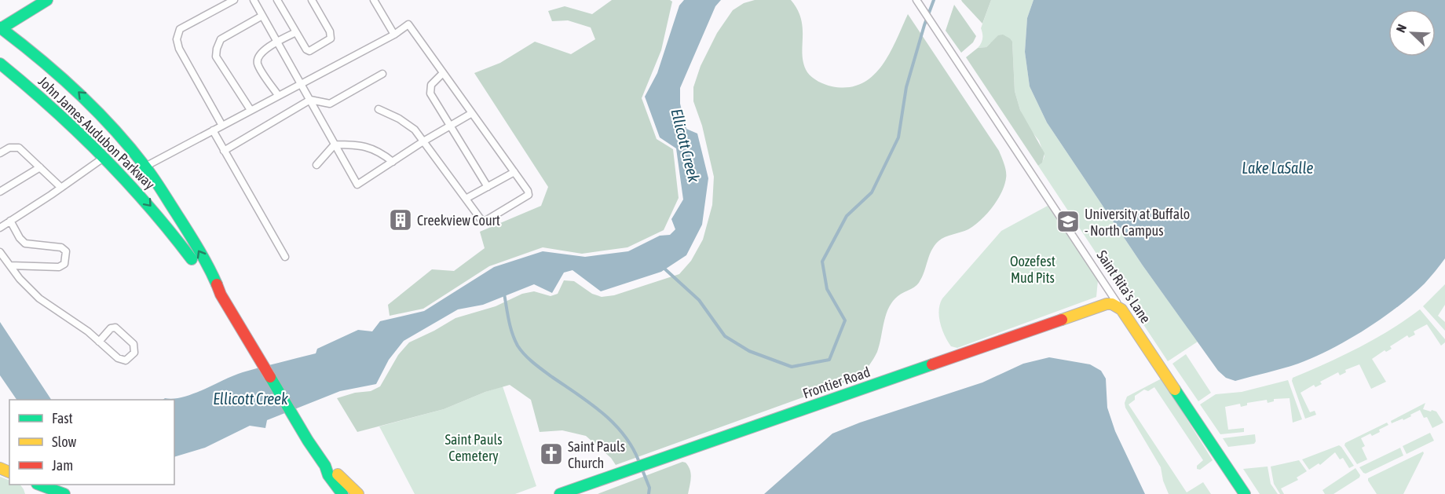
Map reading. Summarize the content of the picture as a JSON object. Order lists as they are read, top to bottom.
{
  "streets": {
    "main road": ["John James Audubon Parkway", "Saint Rita's Lane", "Frontier Road"]
  },
  "crossings": [
    ["Saint Rita's Lane", "Frontier Road"]
  ],
  "water": ["Ellicott Creek", "Lake LaSalle"],
  "parks": ["Oozefest Mud Pits", "Saint Pauls Cemetery"],
  "places": {
    "building": ["Creekview Court"],
    "school or university": ["University at Buffalo - North Campus"],
    "church": ["Saint Pauls Church"]
  },
  "legend": ["Fast", "Slow", "Jam"],
  "north": "top left"
}
